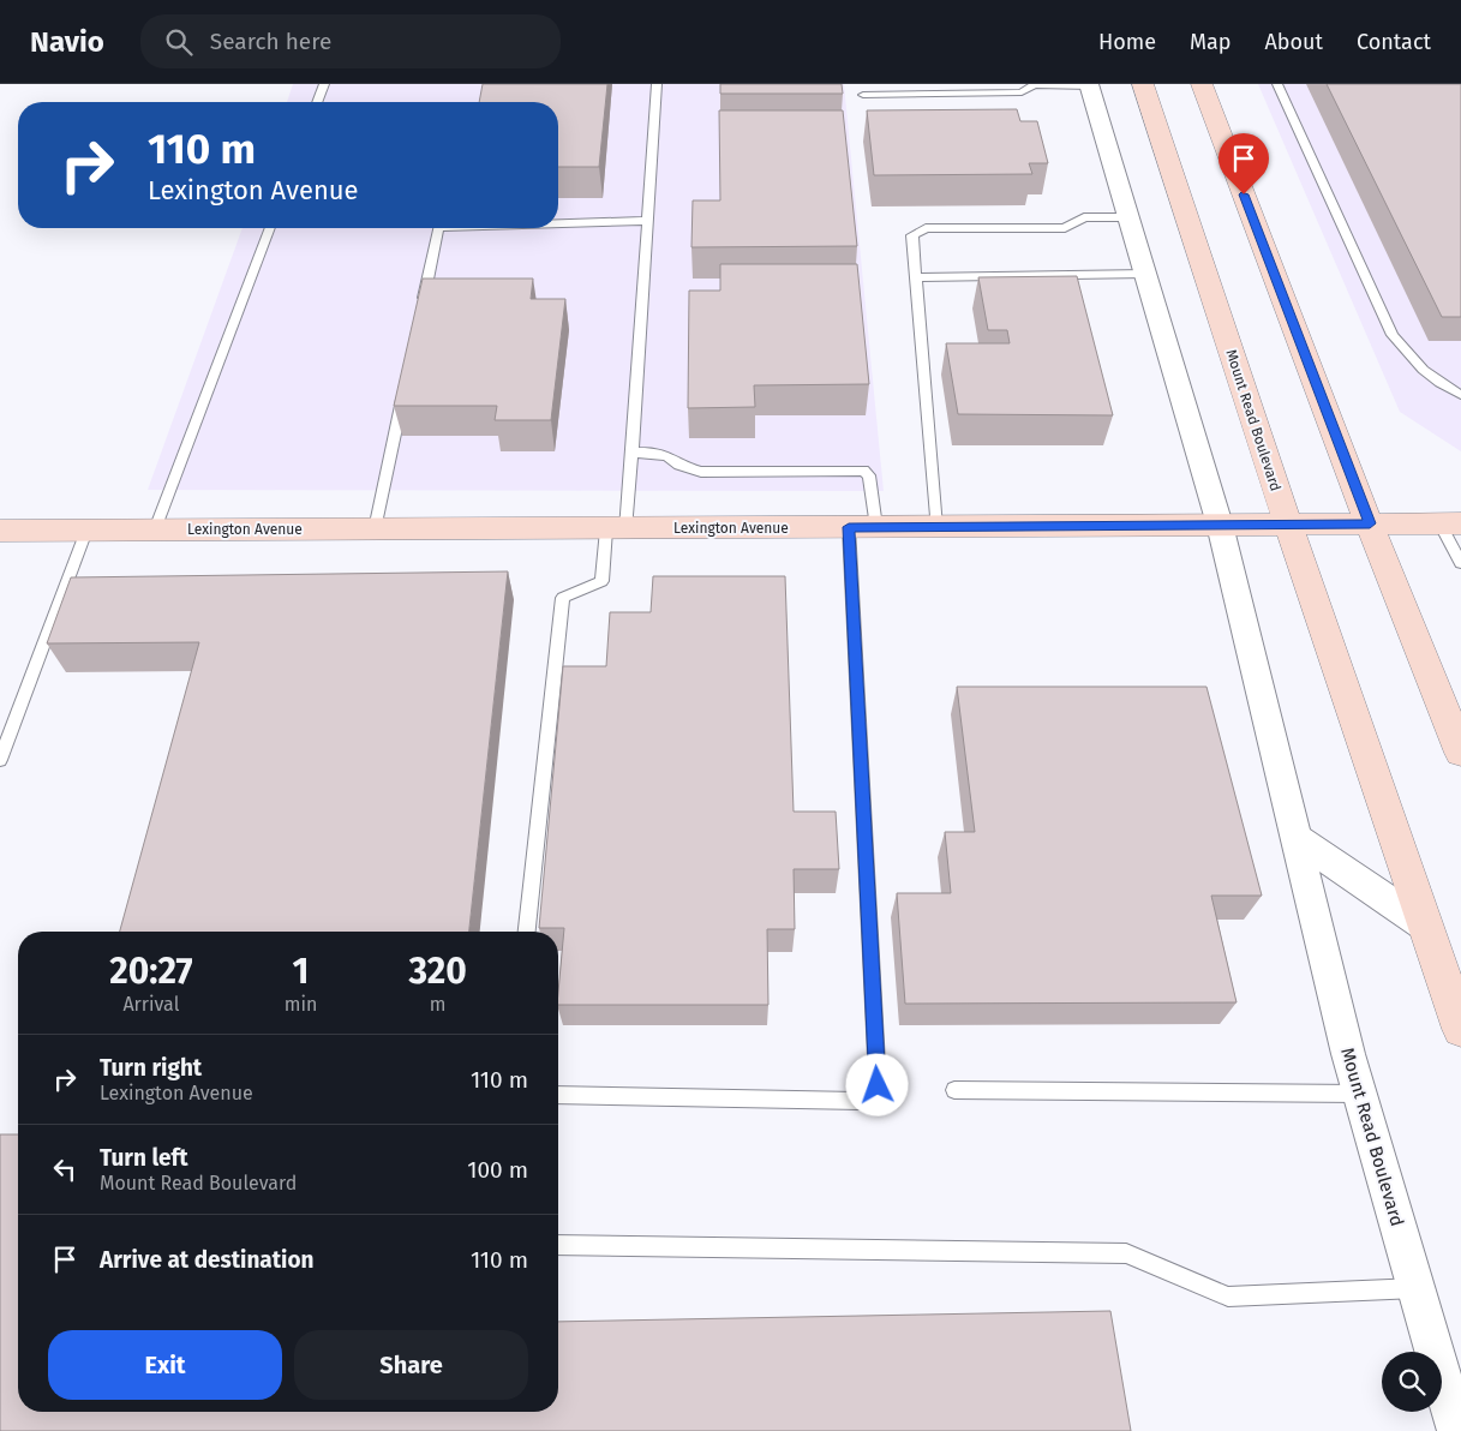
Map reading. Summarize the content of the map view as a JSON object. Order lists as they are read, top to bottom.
{
  "streets": {
    "main road": ["Mount Read Boulevard", "Lexington Avenue"]
  },
  "crossings": [
    ["Mount Read Boulevard", "Lexington Avenue"]
  ],
  "page": {
    "header": "Navio",
    "search": "Search here",
    "nav": [
      "Home",
      "Map",
      "About",
      "Contact"
    ],
    "turn": ["110 m", "Lexington Avenue"],
    "eta": [
      "20:27",
      "Arrival",
      "1",
      "min",
      "320",
      "m"
    ],
    "list": [
      {
        "name": "Turn right",
        "note": "Lexington Avenue",
        "value": "110 m"
      },
      {
        "name": "Turn left",
        "note": "Mount Read Boulevard",
        "value": "100 m"
      },
      {
        "name": "Arrive at destination",
        "value": "110 m"
      }
    ],
    "buttons": ["Exit", "Share"]
  }
}
